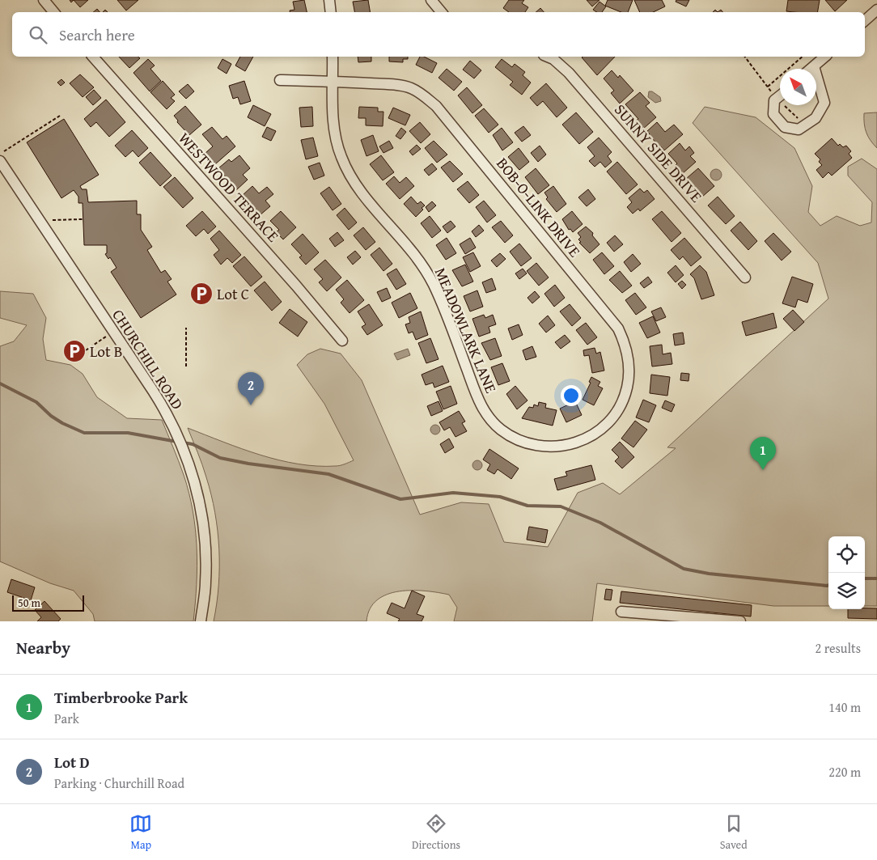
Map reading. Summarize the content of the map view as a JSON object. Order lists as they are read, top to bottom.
{
  "streets": {
    "street": [
      "SUNNY SIDE DRIVE",
      "WESTWOOD TERRACE",
      "BOB-O-LINK DRIVE",
      "MEADOWLARK LANE",
      "CHURCHILL ROAD"
    ]
  },
  "crossings": [
    ["BOB-O-LINK DRIVE", "MEADOWLARK LANE"]
  ],
  "places": {
    "parking": ["Lot C", "Lot B"]
  },
  "scale_bar": "50 m",
  "north": "top left",
  "page": {
    "search": "Search here",
    "pins": ["2", "1"],
    "scale": "50 m",
    "heading": ["Nearby", "2 results"],
    "list": [
      {
        "mark": "1",
        "name": "Timberbrooke Park",
        "note": "Park",
        "value": "140 m"
      },
      {
        "mark": "2",
        "name": "Lot D",
        "note": "Parking · Churchill Road",
        "value": "220 m"
      }
    ],
    "nav": ["Map", "Directions", "Saved"]
  }
}
